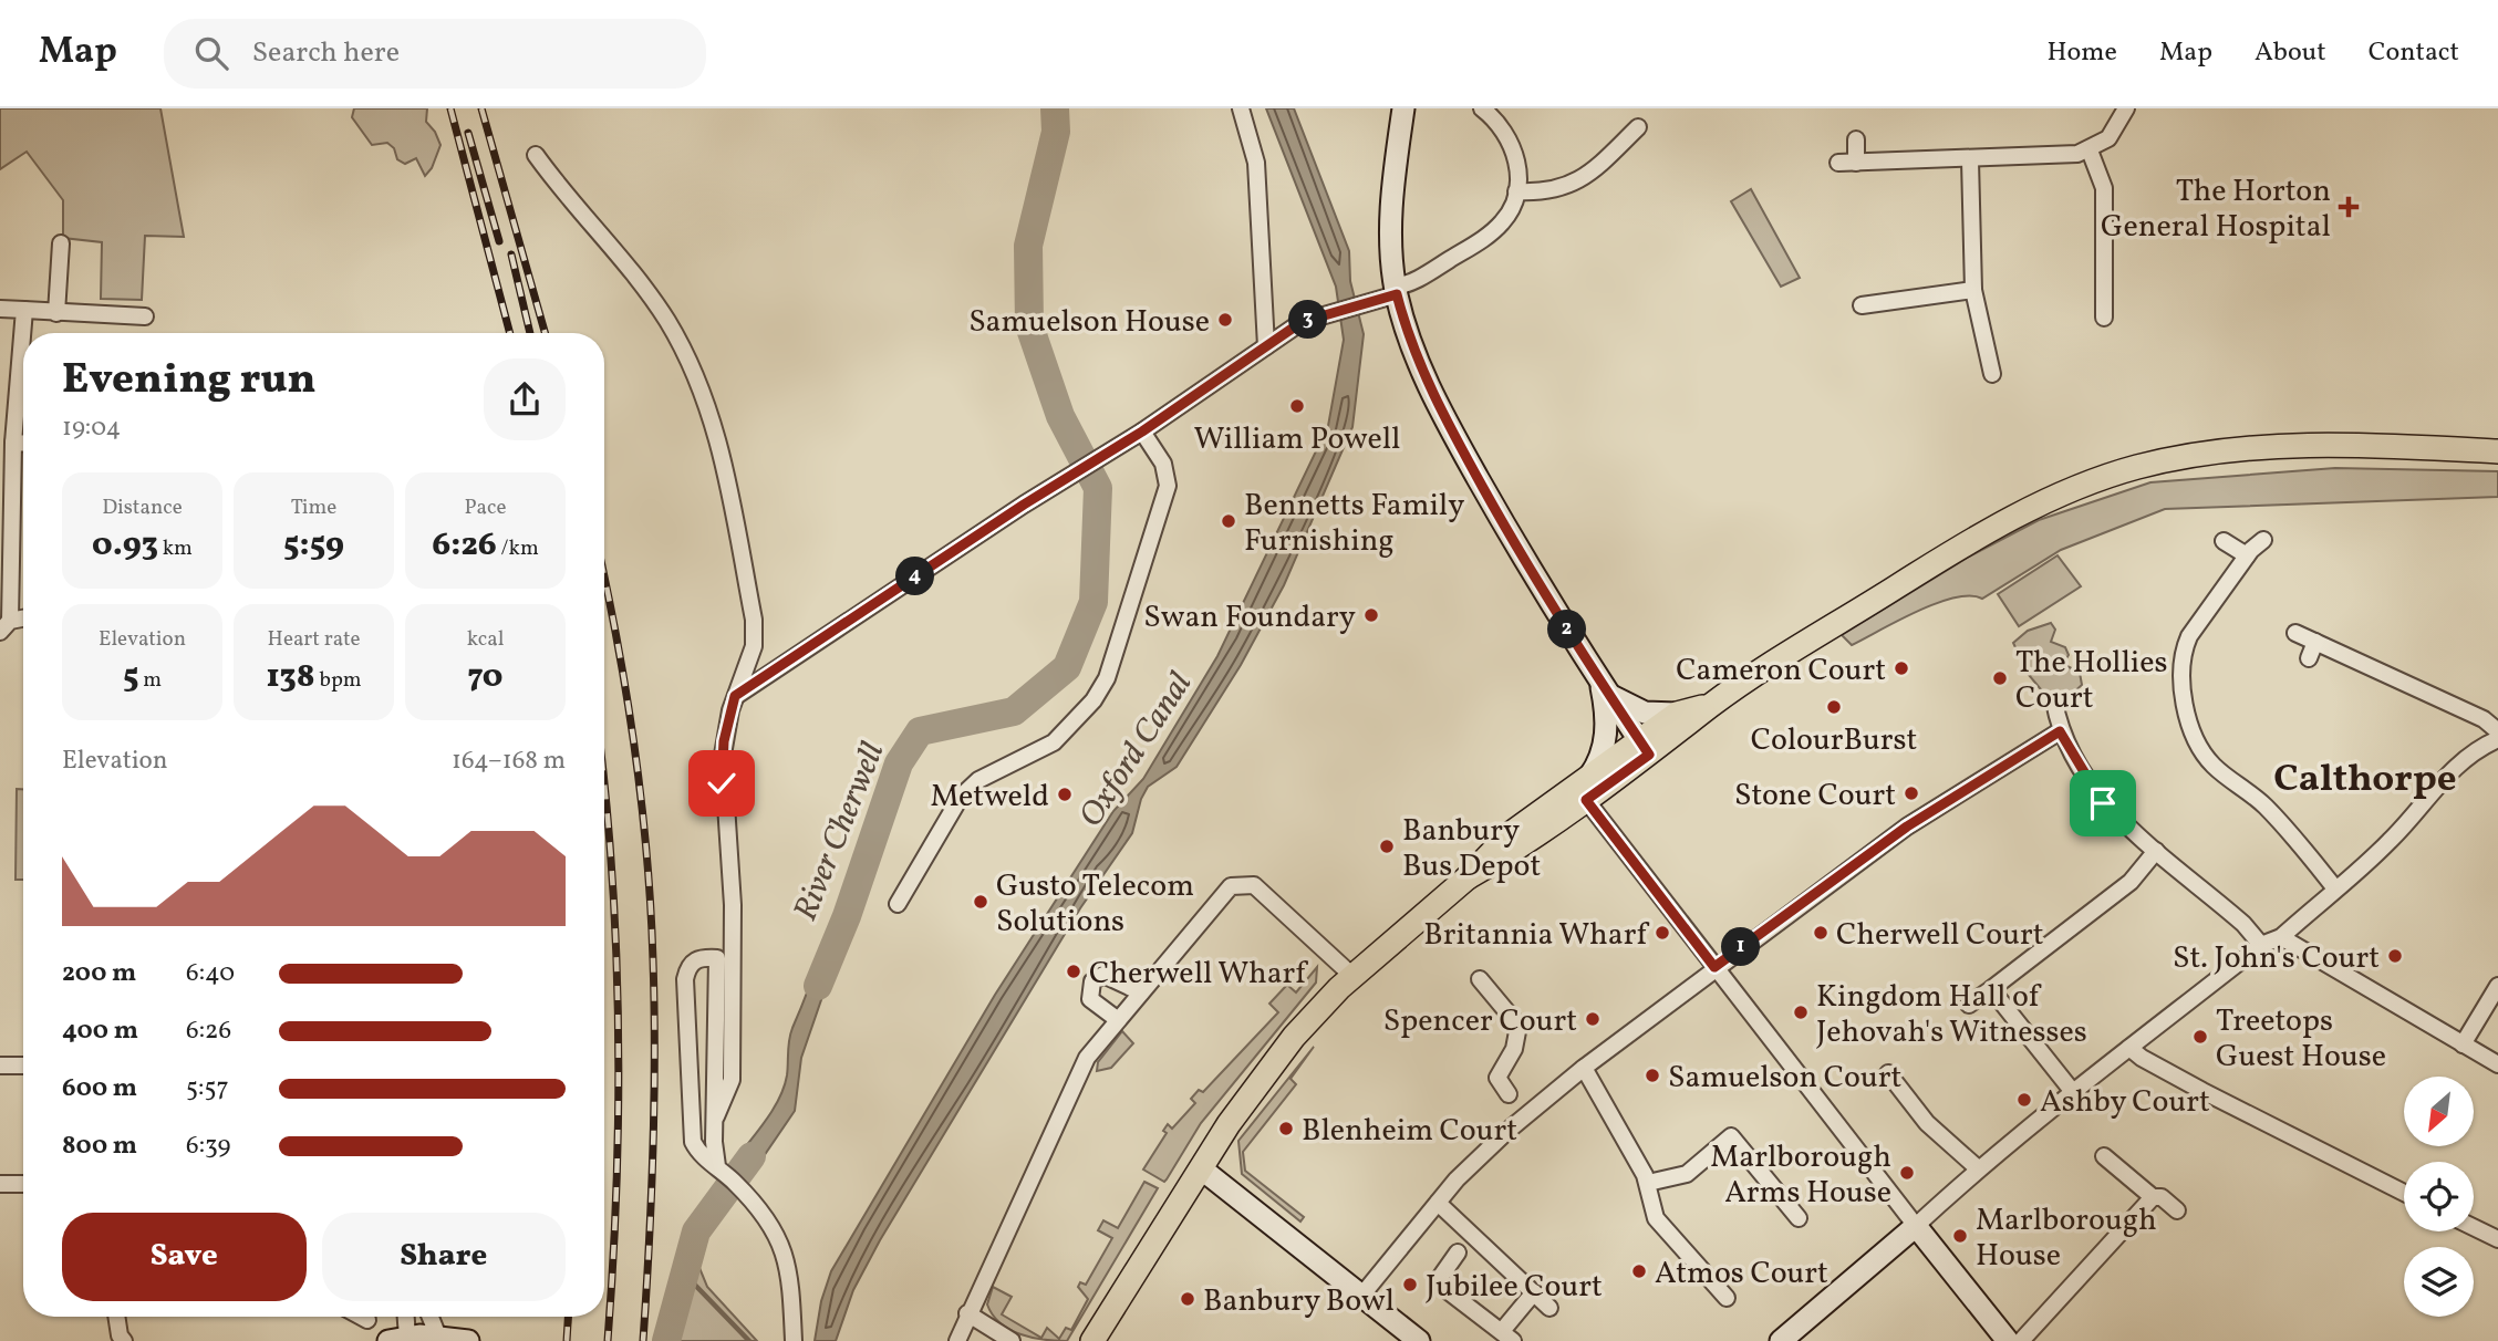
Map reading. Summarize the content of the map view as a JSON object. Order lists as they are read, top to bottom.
{
  "districts": ["Calthorpe"],
  "water": ["Oxford Canal", "River Cherwell"],
  "places": {
    "health": ["The Horton General Hospital"],
    "other": [
      "Samuelson House",
      "William Powell",
      "Bennetts Family Furnishing",
      "Swan Foundary",
      "Cameron Court",
      "The Hollies Court",
      "ColourBurst",
      "Stone Court",
      "Metweld",
      "Banbury Bus Depot",
      "Gusto Telecom Solutions",
      "Britannia Wharf",
      "Cherwell Court",
      "St. John's Court",
      "Cherwell Wharf",
      "Kingdom Hall of Jehovah's Witnesses",
      "Spencer Court",
      "Treetops Guest House",
      "Samuelson Court",
      "Ashby Court",
      "Blenheim Court",
      "Marlborough Arms House",
      "Marlborough House",
      "Atmos Court",
      "Jubilee Court",
      "Banbury Bowl"
    ]
  },
  "north": "bottom left",
  "page": {
    "header": "Map",
    "search": "Search here",
    "nav": [
      "Home",
      "Map",
      "About",
      "Contact"
    ],
    "pins": [
      "3",
      "4",
      "2",
      "1"
    ],
    "heading": ["Evening run", "19:04"],
    "stats": [
      ["Distance", "0.93 km"],
      ["Time", "5:59"],
      ["Pace", "6:26 /km"],
      ["Elevation", "5 m"],
      ["Heart rate", "138 bpm"],
      ["kcal", "70"]
    ],
    "chart": ["Elevation", "164–168 m"],
    "list": [
      {
        "name": "200 m",
        "note": "6:40"
      },
      {
        "name": "400 m",
        "note": "6:26"
      },
      {
        "name": "600 m",
        "note": "5:57"
      },
      {
        "name": "800 m",
        "note": "6:39"
      }
    ],
    "buttons": ["Save", "Share"]
  }
}
